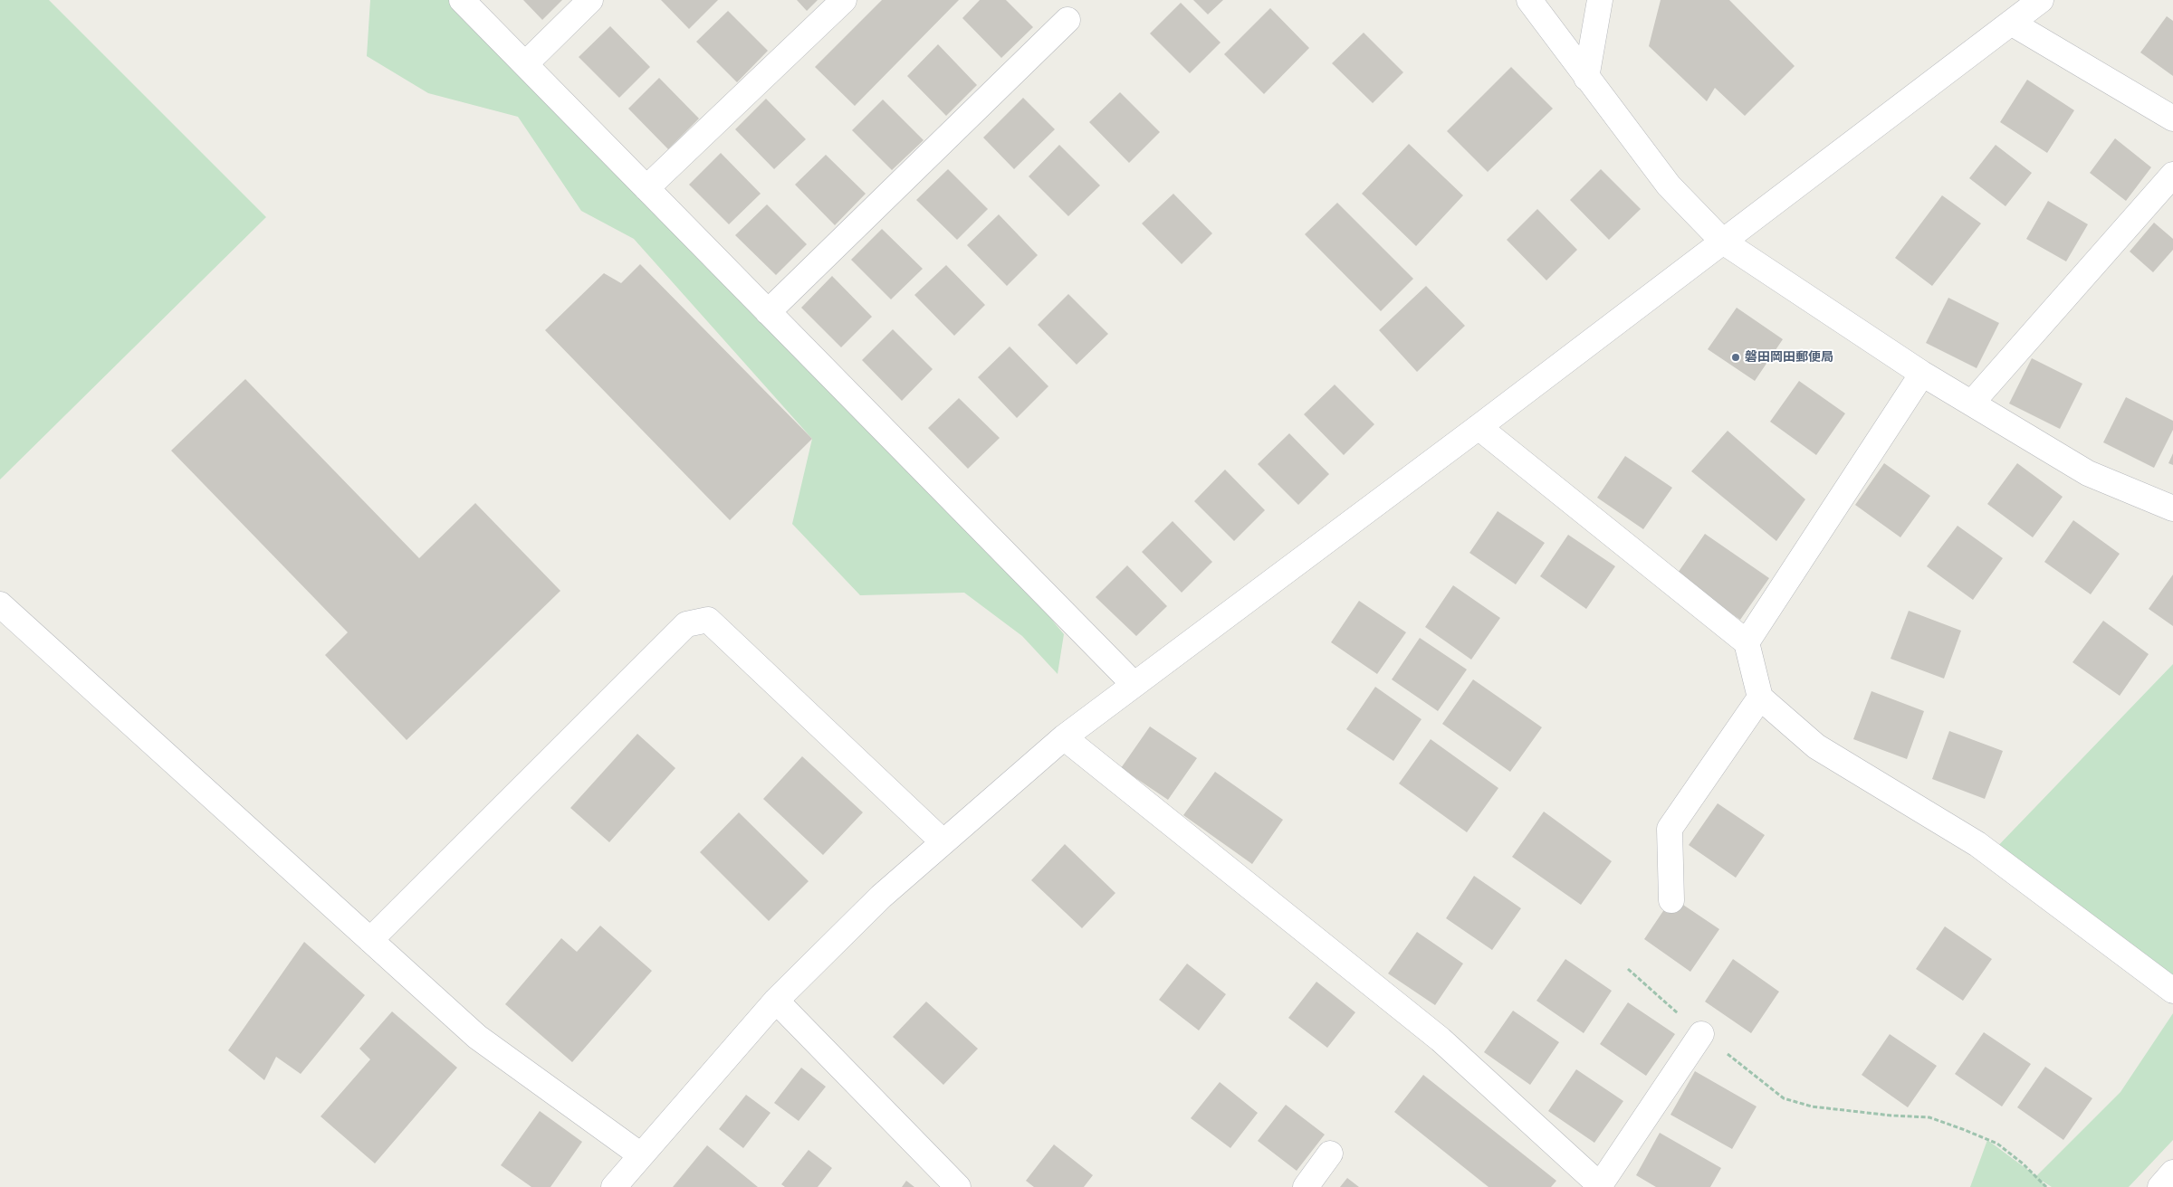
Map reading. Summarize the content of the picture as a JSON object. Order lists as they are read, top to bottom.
{
  "places": ["磐田岡田郵便局"]
}
